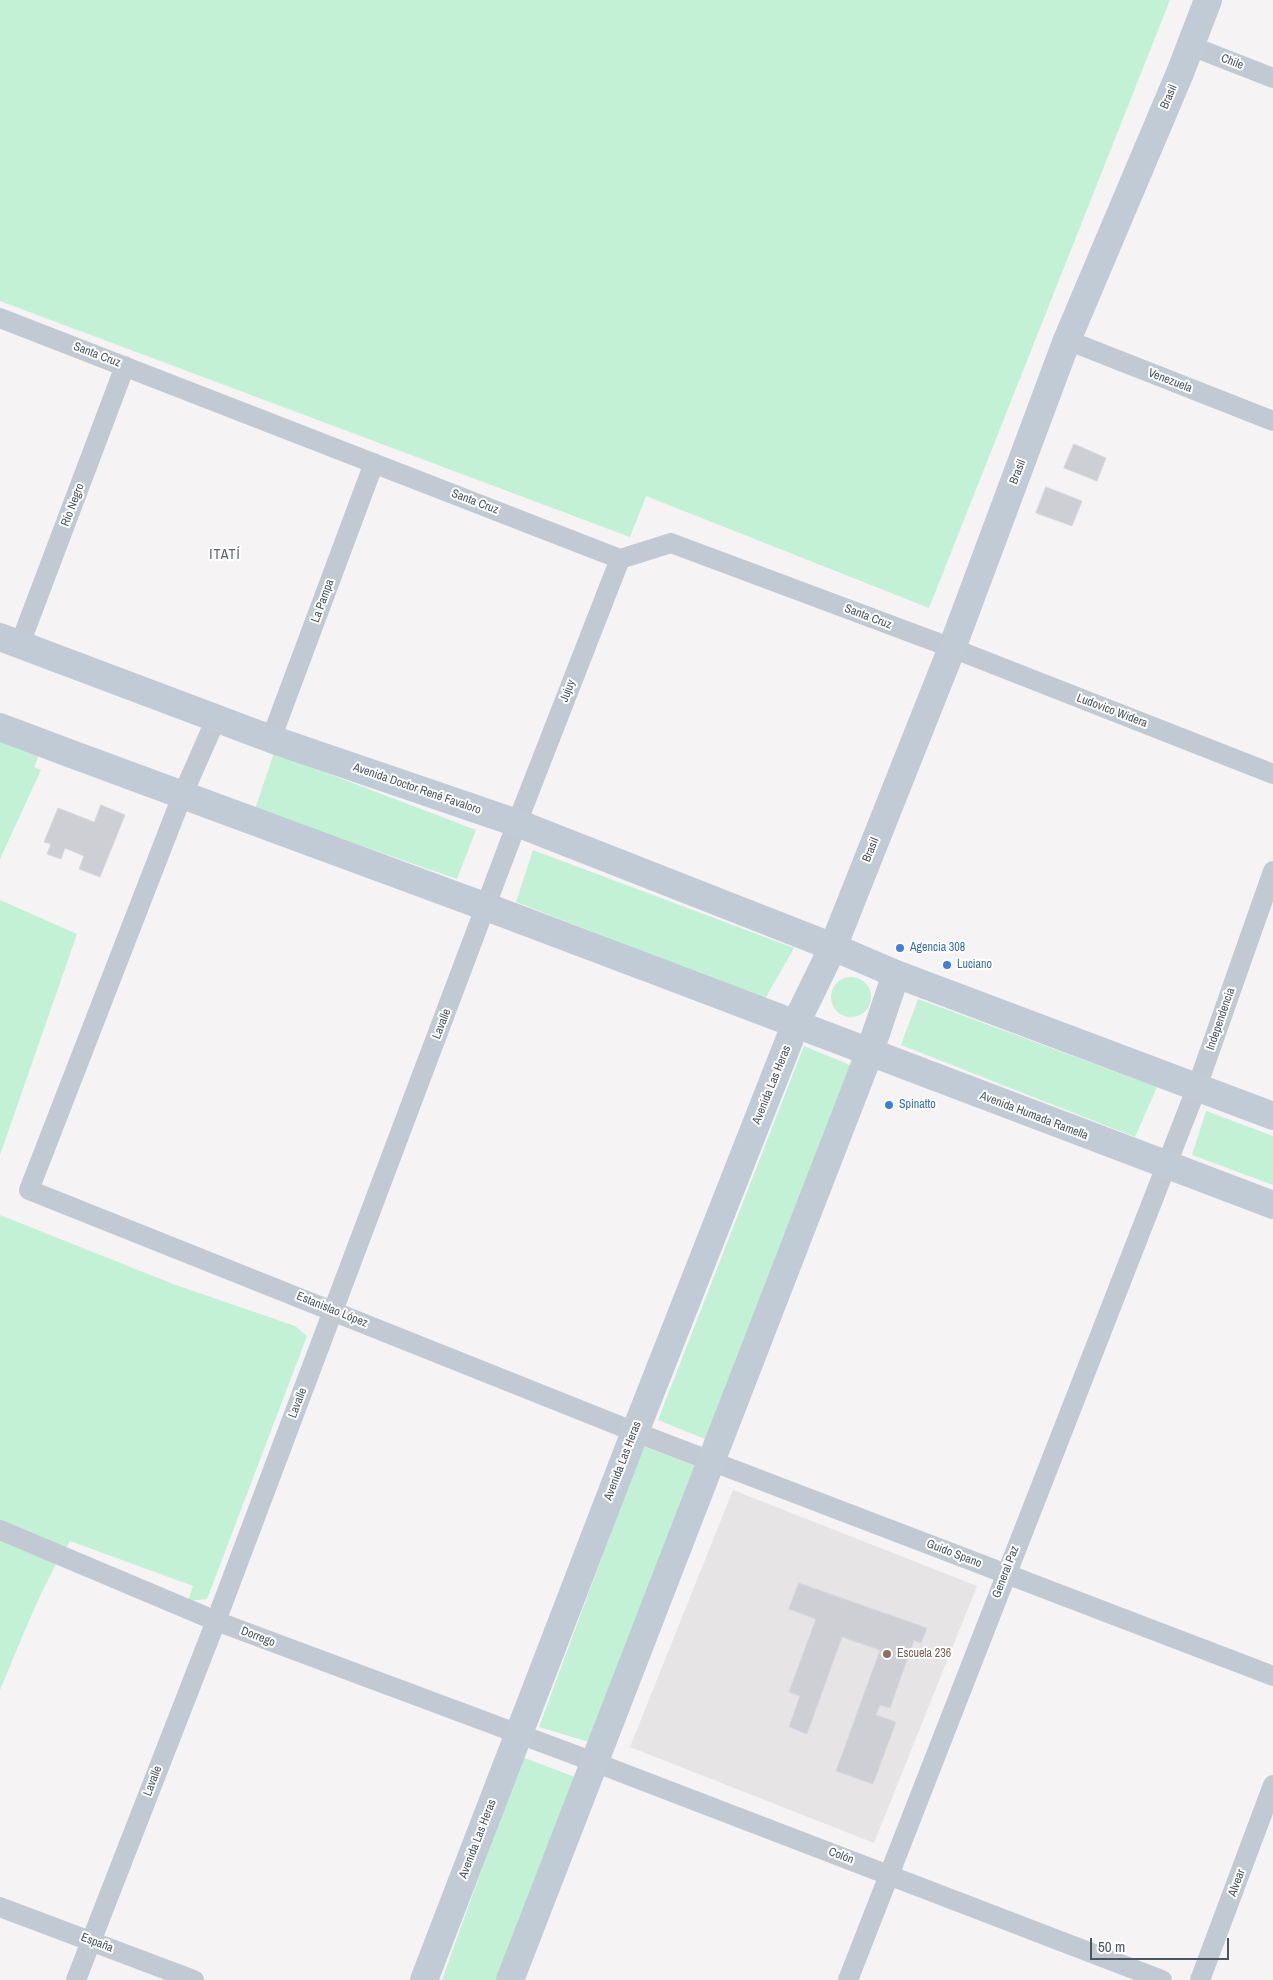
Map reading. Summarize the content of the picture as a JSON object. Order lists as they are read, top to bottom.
{
  "streets": {
    "main road": [
      "Brasil",
      "Avenida Doctor René Favaloro",
      "Avenida Las Heras",
      "Avenida Humada Ramella"
    ],
    "street": [
      "Chile",
      "Santa Cruz",
      "Venezuela",
      "Río Negro",
      "La Pampa",
      "Jujuy",
      "Ludovico Widera",
      "Independencia",
      "Lavalle",
      "Estanislao López",
      "Guido Spano",
      "General Paz",
      "Dorrego",
      "Colón",
      "Alvear",
      "España"
    ]
  },
  "crossings": [
    ["Chile", "Brasil"],
    ["Brasil", "Santa Cruz"],
    ["Brasil", "Venezuela"],
    ["Brasil", "Ludovico Widera"],
    ["Brasil", "Avenida Doctor René Favaloro"],
    ["Brasil", "Avenida Las Heras"],
    ["Santa Cruz", "Río Negro"],
    ["Santa Cruz", "La Pampa"],
    ["Santa Cruz", "Jujuy"],
    ["Santa Cruz", "Ludovico Widera"],
    ["Río Negro", "Avenida Doctor René Favaloro"],
    ["La Pampa", "Avenida Doctor René Favaloro"],
    ["Jujuy", "Avenida Doctor René Favaloro"],
    ["Jujuy", "Lavalle"],
    ["Avenida Doctor René Favaloro", "Lavalle"],
    ["Avenida Doctor René Favaloro", "Avenida Las Heras"],
    ["Independencia", "Avenida Humada Ramella"],
    ["Independencia", "General Paz"],
    ["Lavalle", "Estanislao López"],
    ["Lavalle", "Dorrego"],
    ["Lavalle", "España"],
    ["Avenida Las Heras", "Avenida Humada Ramella"],
    ["Avenida Las Heras", "Estanislao López"],
    ["Avenida Las Heras", "Guido Spano"],
    ["Avenida Las Heras", "Dorrego"],
    ["Avenida Las Heras", "Colón"],
    ["Avenida Humada Ramella", "General Paz"],
    ["Estanislao López", "Guido Spano"],
    ["Guido Spano", "General Paz"],
    ["General Paz", "Colón"],
    ["Dorrego", "Colón"]
  ],
  "districts": ["ITATÍ"],
  "places": [
    "Agencia 308",
    "Luciano",
    "Spinatto",
    "Escuela 236"
  ],
  "scale_bar": "50 m"
}
